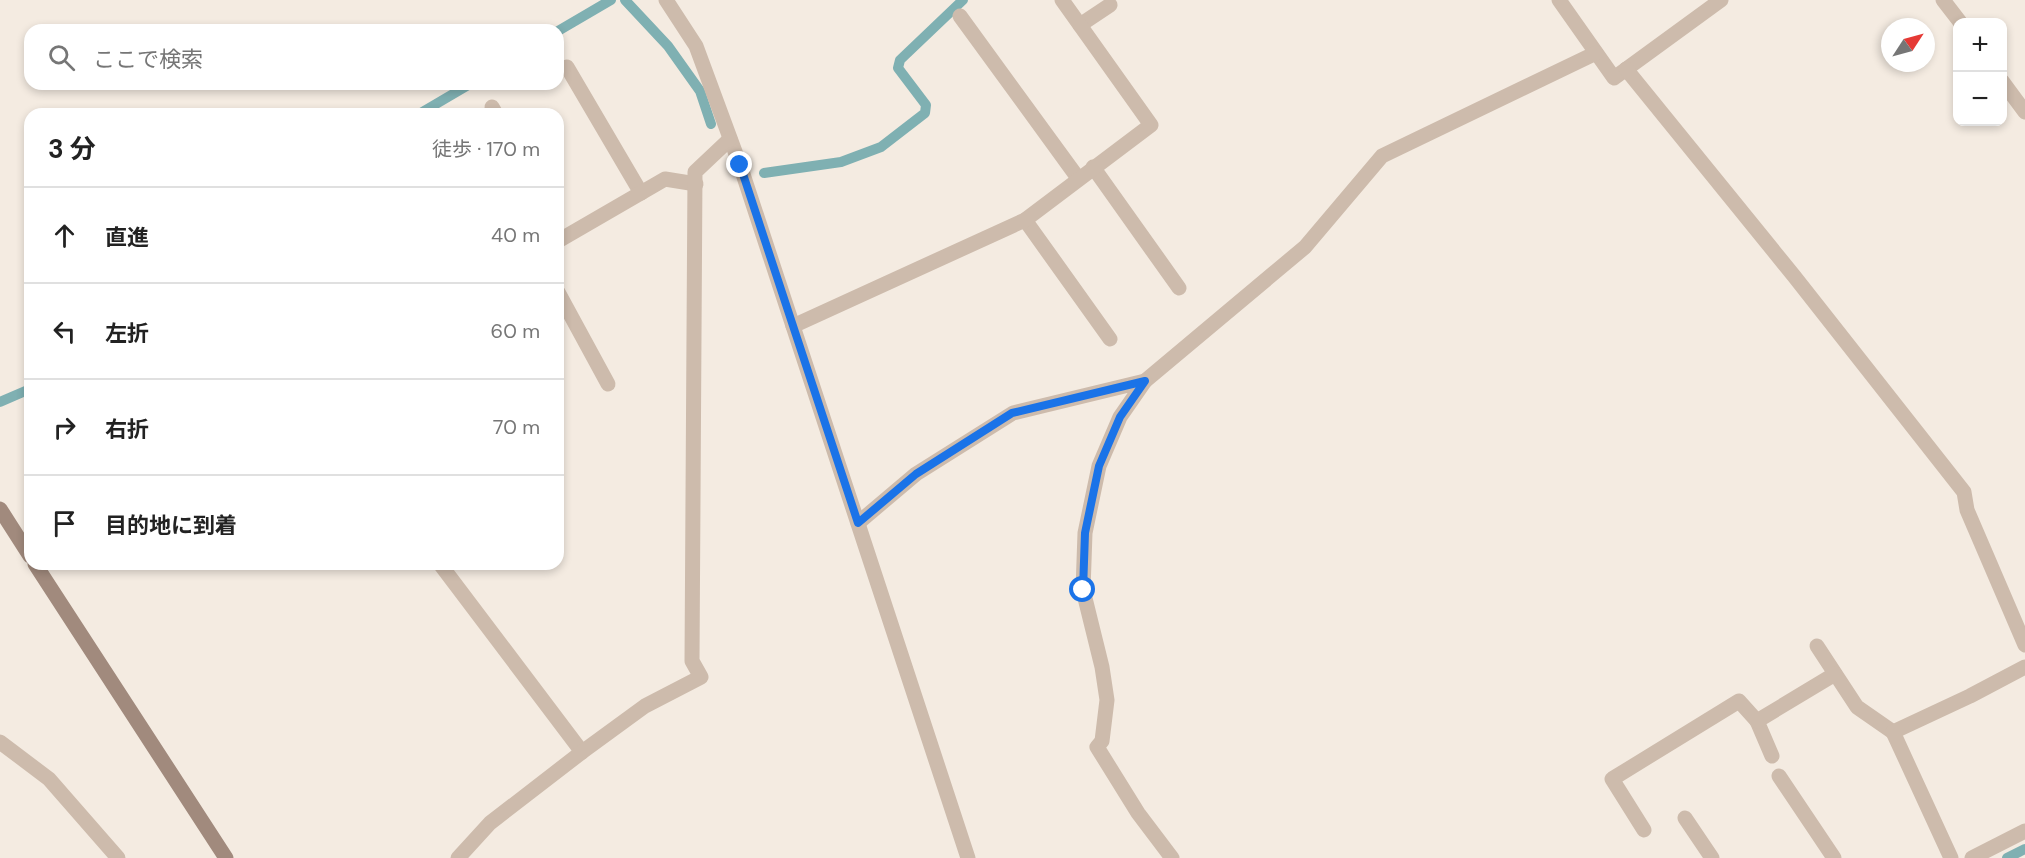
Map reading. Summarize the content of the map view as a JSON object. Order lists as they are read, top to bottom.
{
  "north": "top right",
  "page": {
    "map_buttons": ["+", "−"],
    "search": "ここで検索",
    "heading": ["3 分", "徒歩 · 170 m"],
    "list": [
      ["直進", "40 m"],
      ["左折", "60 m"],
      ["右折", "70 m"],
      "目的地に到着"
    ]
  }
}
